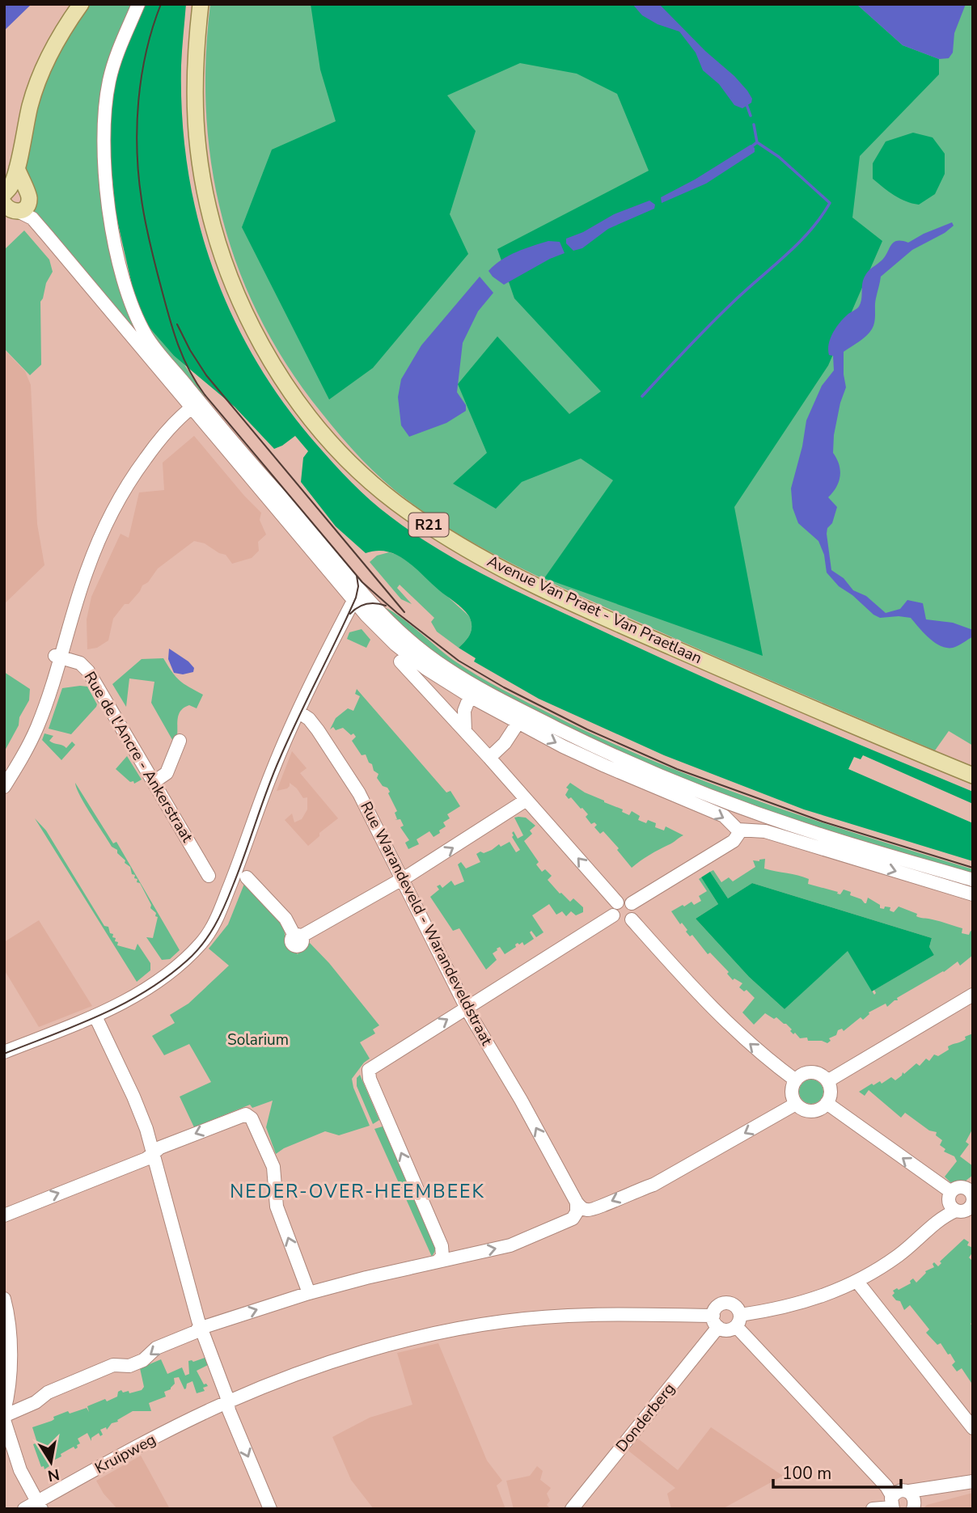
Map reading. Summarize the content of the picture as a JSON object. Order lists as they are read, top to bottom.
{
  "streets": {
    "main road": ["R21", "Avenue Van Praet - Van Praetlaan"],
    "street": [
      "Rue de l'Ancre - Ankerstraat",
      "Rue Warandeveld - Warandeveldstraat",
      "Donderberg",
      "Kruipweg"
    ]
  },
  "crossings": [
    ["Donderberg", "Kruipweg"]
  ],
  "one_way": ["Rue Warandeveld - Warandeveldstraat"],
  "districts": ["NEDER-OVER-HEEMBEEK"],
  "parks": ["Solarium"],
  "scale_bar": "100 m",
  "north": "bottom"
}
